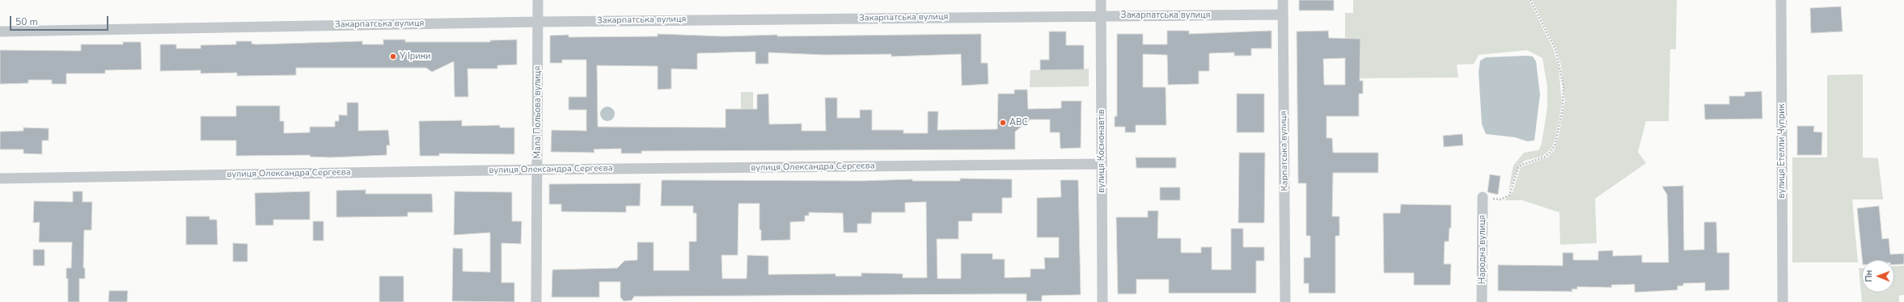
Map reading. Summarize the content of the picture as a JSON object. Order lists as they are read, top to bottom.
{
  "streets": {
    "street": [
      "Закарпатська вулиця",
      "Мала Польова вулиця",
      "вулиця Космонавтів",
      "Карпатська вулиця",
      "вулиця Етелли Чуприк",
      "вулиця Олександра Сергеєва",
      "Народна вулиця"
    ]
  },
  "crossings": [
    ["Закарпатська вулиця", "Мала Польова вулиця"],
    ["Закарпатська вулиця", "вулиця Космонавтів"],
    ["Закарпатська вулиця", "Карпатська вулиця"],
    ["Мала Польова вулиця", "вулиця Олександра Сергеєва"],
    ["вулиця Космонавтів", "вулиця Олександра Сергеєва"]
  ],
  "places": ["У Ірини", "ABC"],
  "scale_bar": "50 m",
  "north": "left"
}
